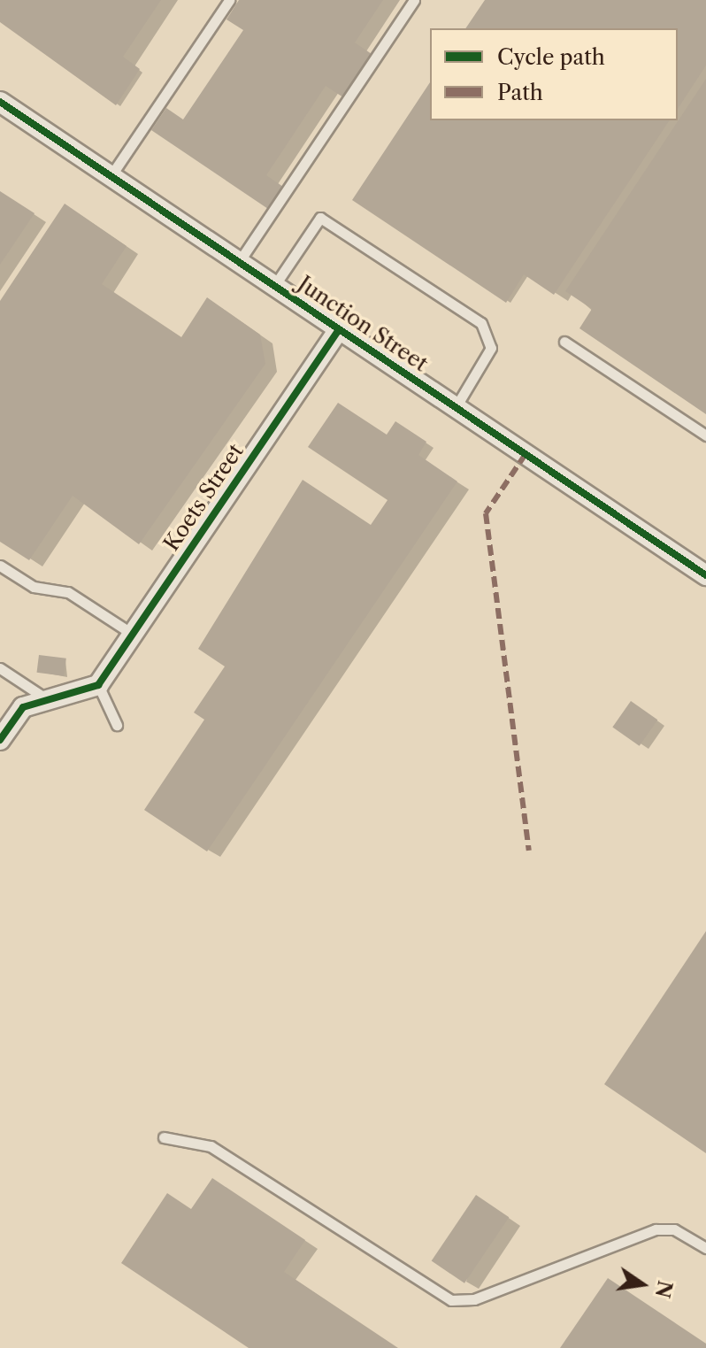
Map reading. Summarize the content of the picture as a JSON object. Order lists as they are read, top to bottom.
{
  "streets": {
    "street": ["Junction Street", "Koets Street"]
  },
  "crossings": [
    ["Junction Street", "Koets Street"]
  ],
  "legend": ["Cycle path", "Path"],
  "north": "right"
}
